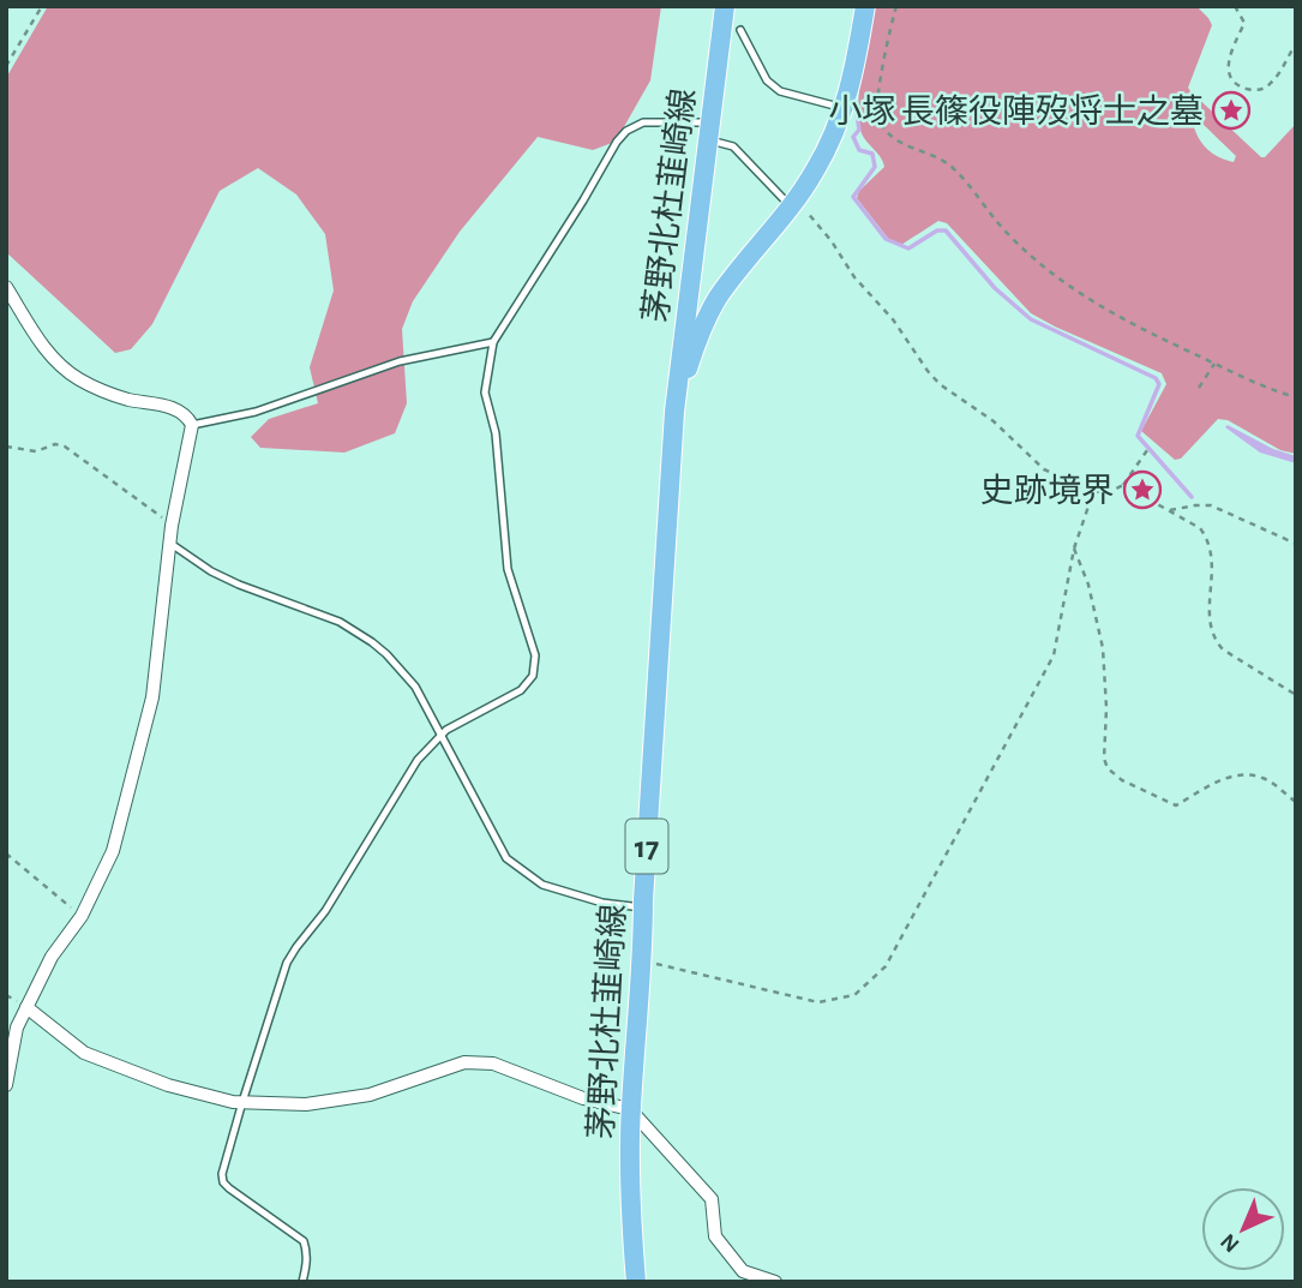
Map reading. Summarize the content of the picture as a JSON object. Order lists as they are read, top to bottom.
{
  "streets": {
    "main road": ["茅野北杜韮崎線", "17"]
  },
  "places": {
    "place": ["小塚 長篠役陣歿将士之墓", "史跡境界"]
  },
  "north": "bottom left"
}
